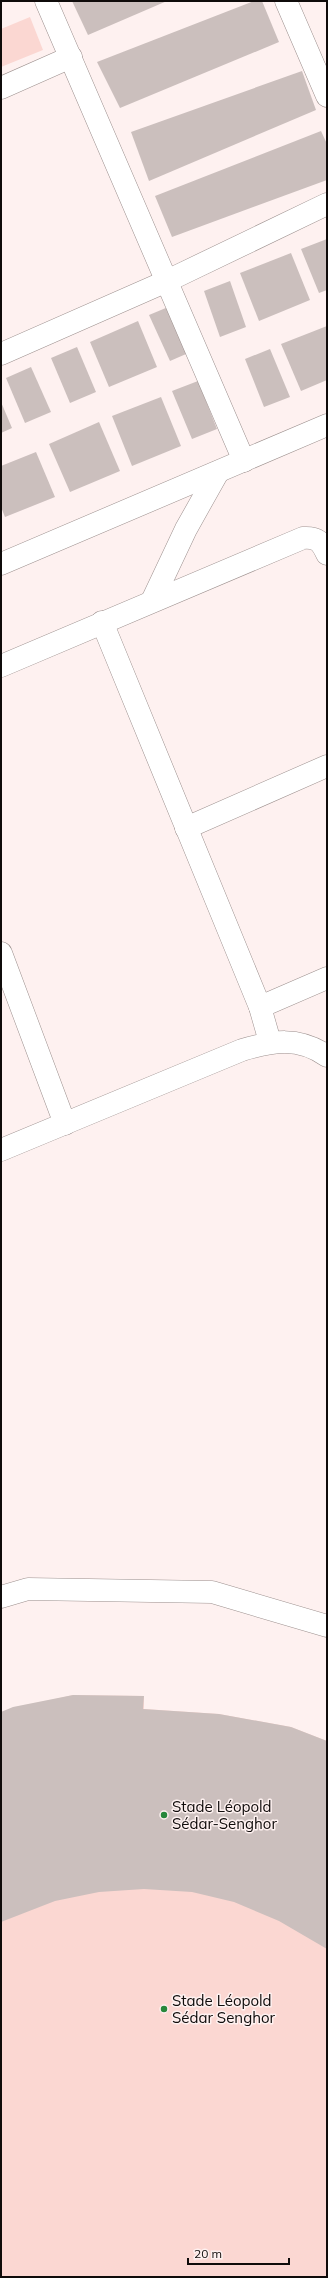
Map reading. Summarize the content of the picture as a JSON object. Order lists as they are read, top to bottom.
{
  "places": ["Stade Léopold Sédar-Senghor", "Stade Léopold Sédar Senghor"],
  "scale_bar": "20 m"
}
